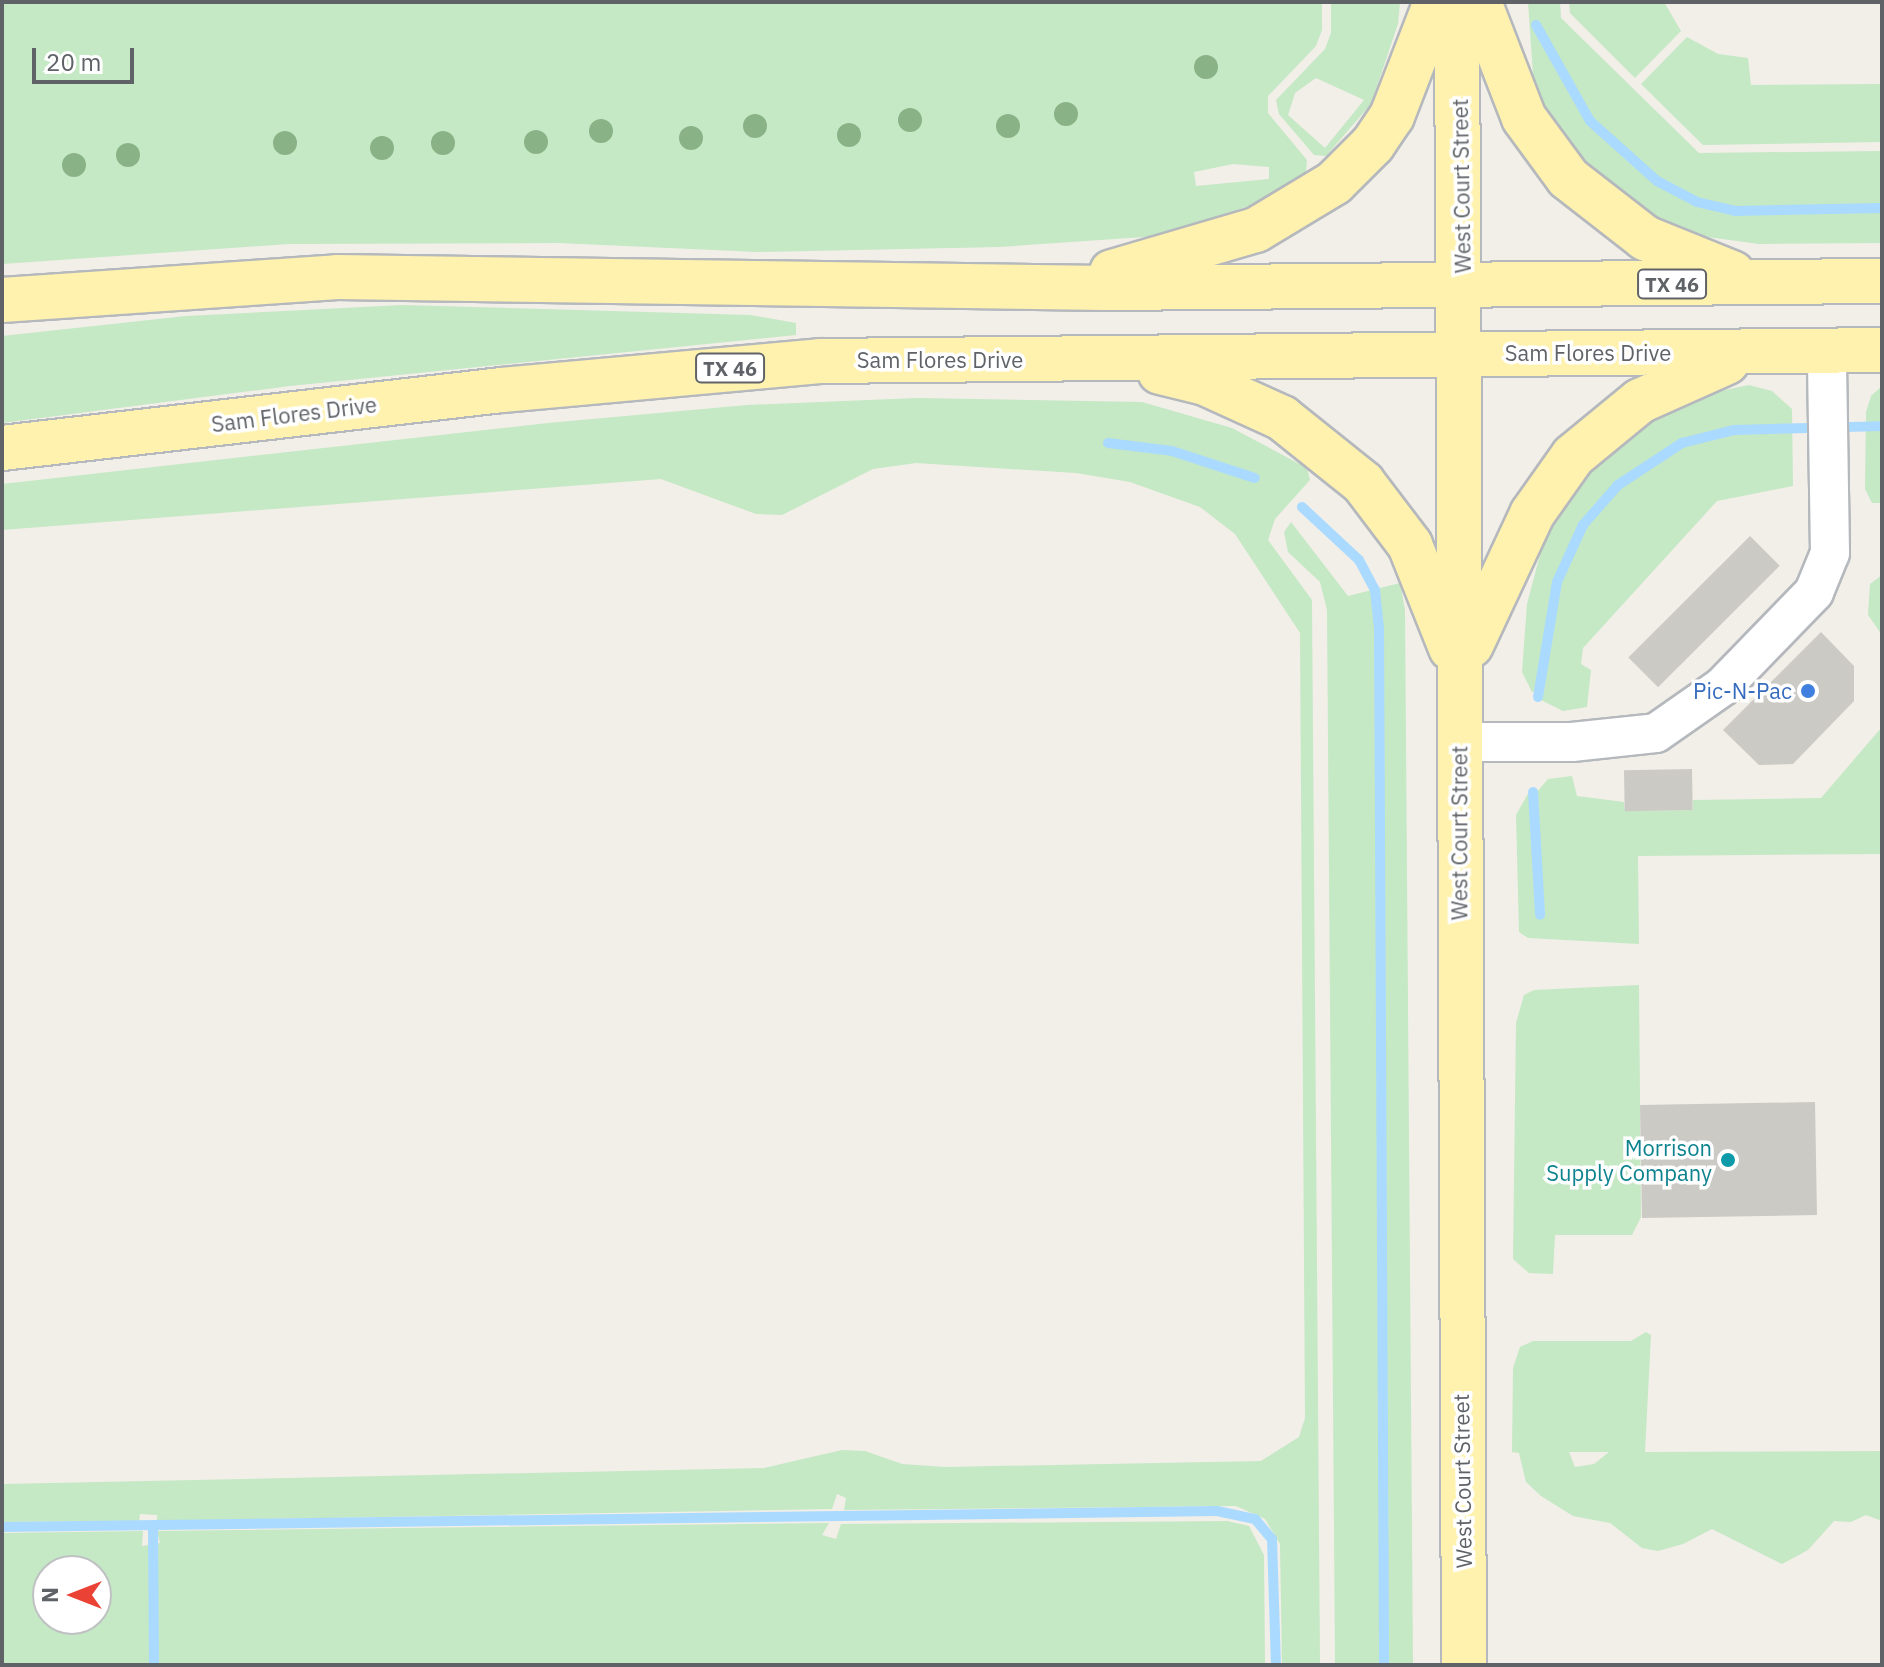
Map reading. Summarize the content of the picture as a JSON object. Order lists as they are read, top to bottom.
{
  "streets": {
    "main road": ["West Court Street", "TX 46", "Sam Flores Drive"]
  },
  "crossings": [
    ["West Court Street", "TX 46"],
    ["West Court Street", "Sam Flores Drive"]
  ],
  "places": ["Pic-N-Pac", "Morrison Supply Company"],
  "scale_bar": "20 m",
  "north": "left"
}
